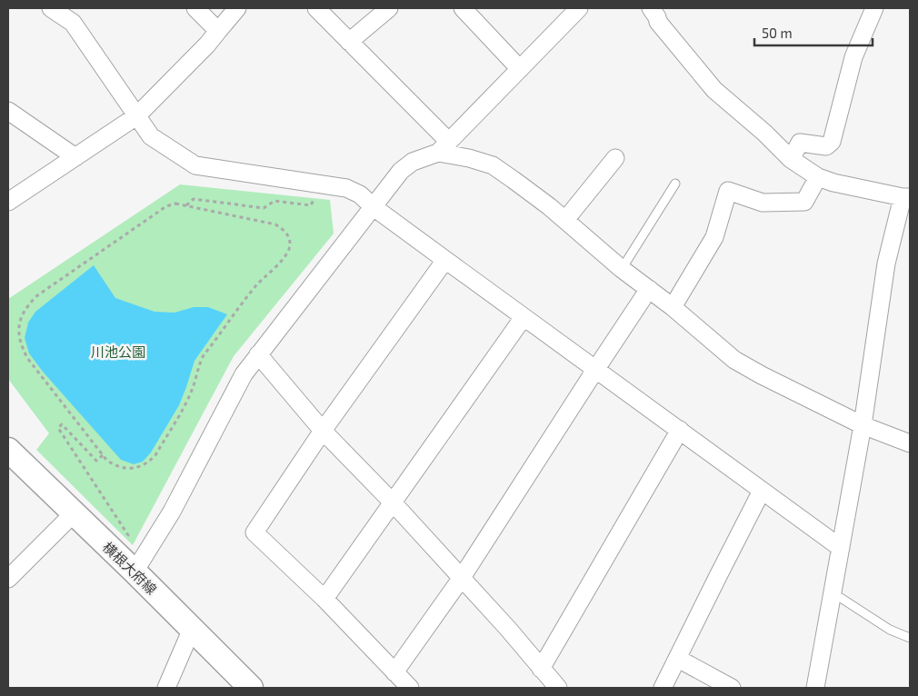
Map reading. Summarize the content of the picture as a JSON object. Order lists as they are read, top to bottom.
{
  "streets": {
    "main road": ["横根大府線"]
  },
  "parks": ["川池公園"],
  "scale_bar": "50 m"
}
